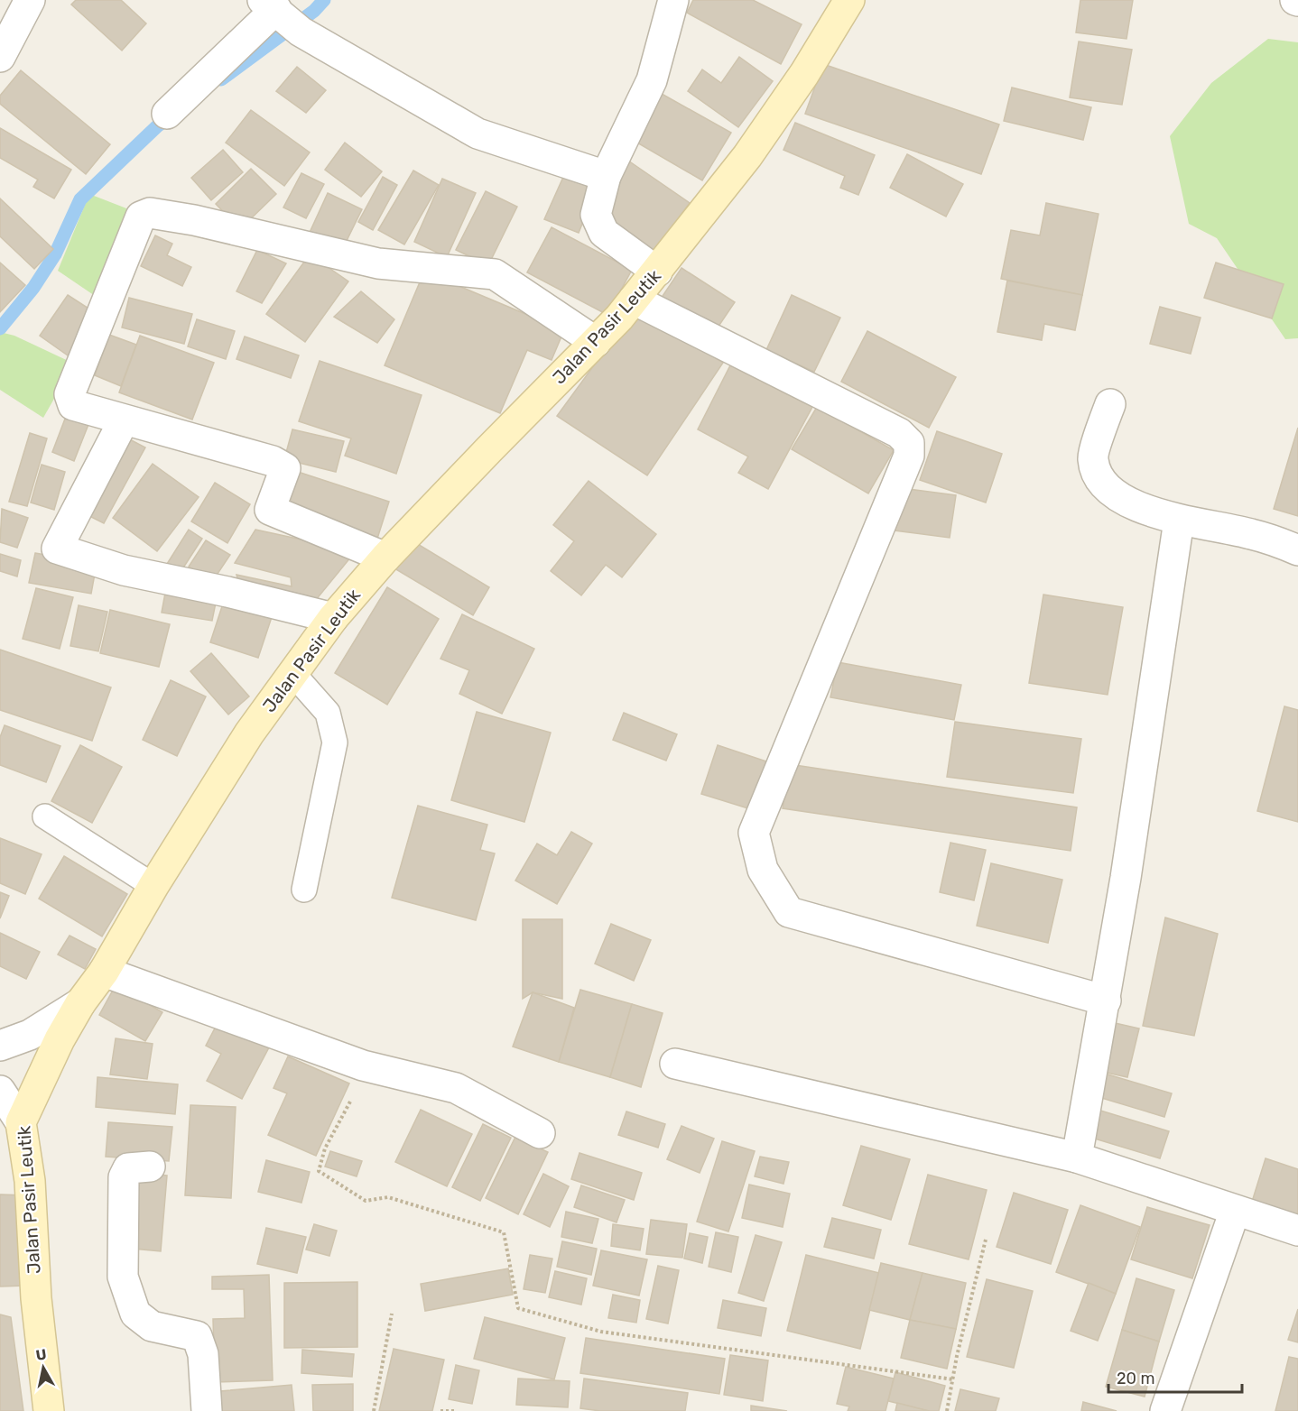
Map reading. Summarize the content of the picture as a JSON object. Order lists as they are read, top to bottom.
{
  "streets": {
    "street": ["Jalan Pasir Leutik"]
  },
  "scale_bar": "20 m",
  "north": "top"
}
